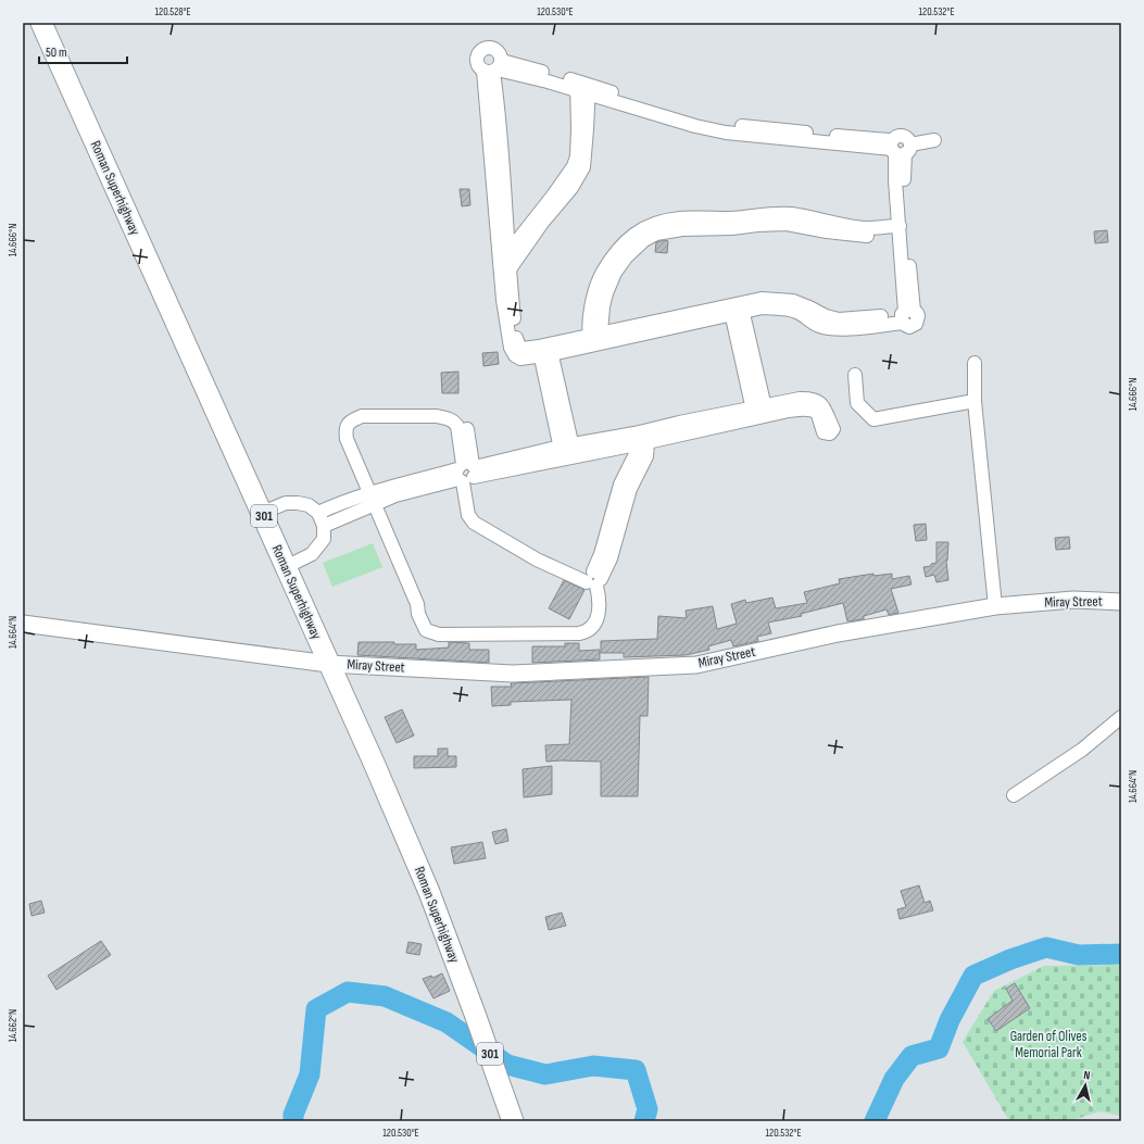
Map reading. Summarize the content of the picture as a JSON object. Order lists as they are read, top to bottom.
{
  "streets": {
    "main road": ["Roman Superhighway", "301"],
    "street": ["Miray Street"]
  },
  "crossings": [
    ["Roman Superhighway", "Miray Street"]
  ],
  "parks": ["Garden of Olives Memorial Park"],
  "scale_bar": "50 m",
  "north": "top",
  "coordinates": [
    "120.528°E",
    "120.530°E",
    "120.532°E",
    "14.666°N",
    "14.664°N",
    "14.662°N"
  ]
}
